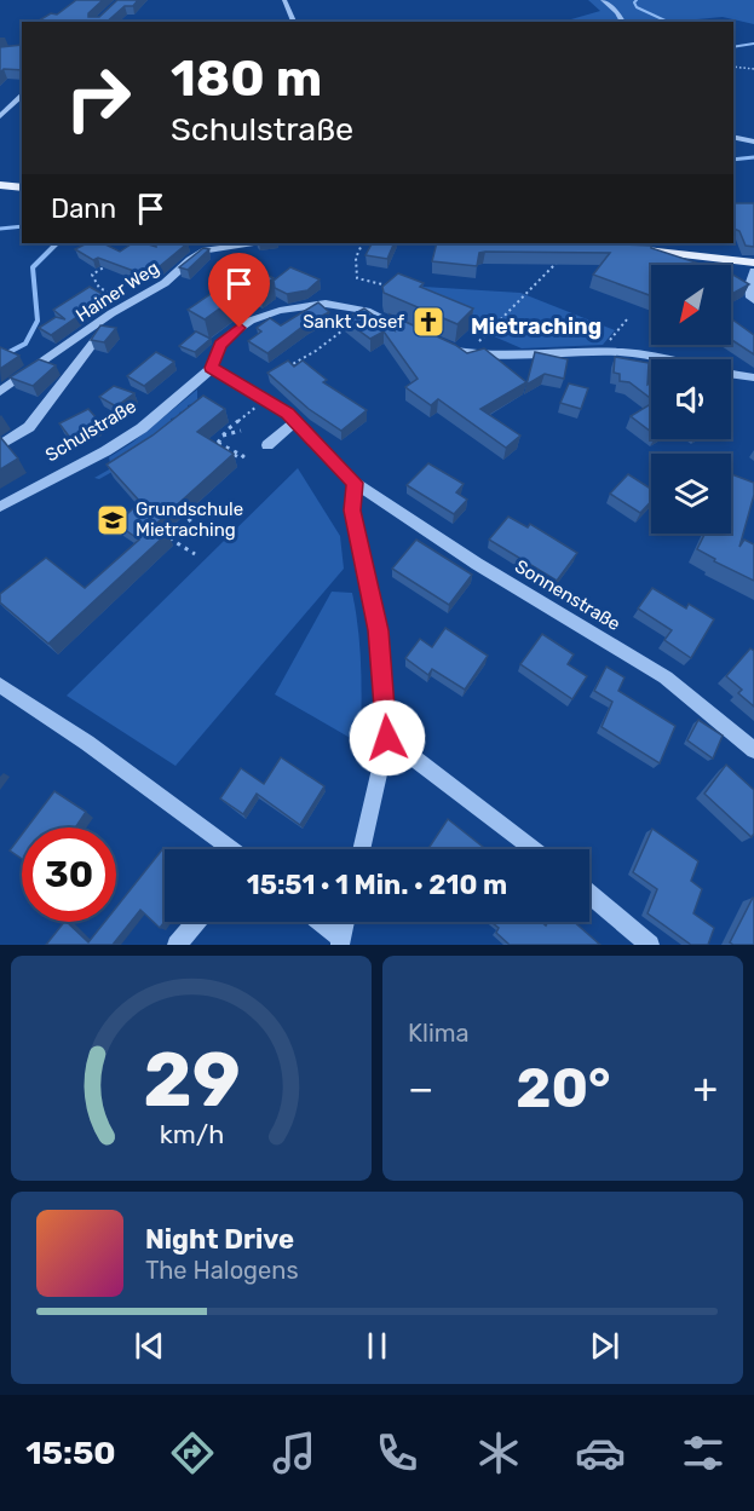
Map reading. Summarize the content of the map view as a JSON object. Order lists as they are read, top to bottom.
{
  "streets": {
    "street": ["Hainer Weg", "Schulstraße", "Sonnenstraße"]
  },
  "crossings": [
    ["Schulstraße", "Sonnenstraße"]
  ],
  "districts": ["Mietraching"],
  "places": {
    "church": ["Sankt Josef"],
    "school or university": ["Grundschule Mietraching"]
  },
  "north": "bottom left",
  "page": {
    "turn": ["180 m", "Schulstraße"],
    "then": "Dann",
    "limit": "30",
    "trip": "15:51 · 1 Min. · 210 m",
    "tile": "Klima",
    "heat": ["−", "20°", "+"],
    "song": ["Night Drive", "The Halogens"],
    "tabs": "15:50",
    "gauge": ["29", "km/h"]
  }
}
